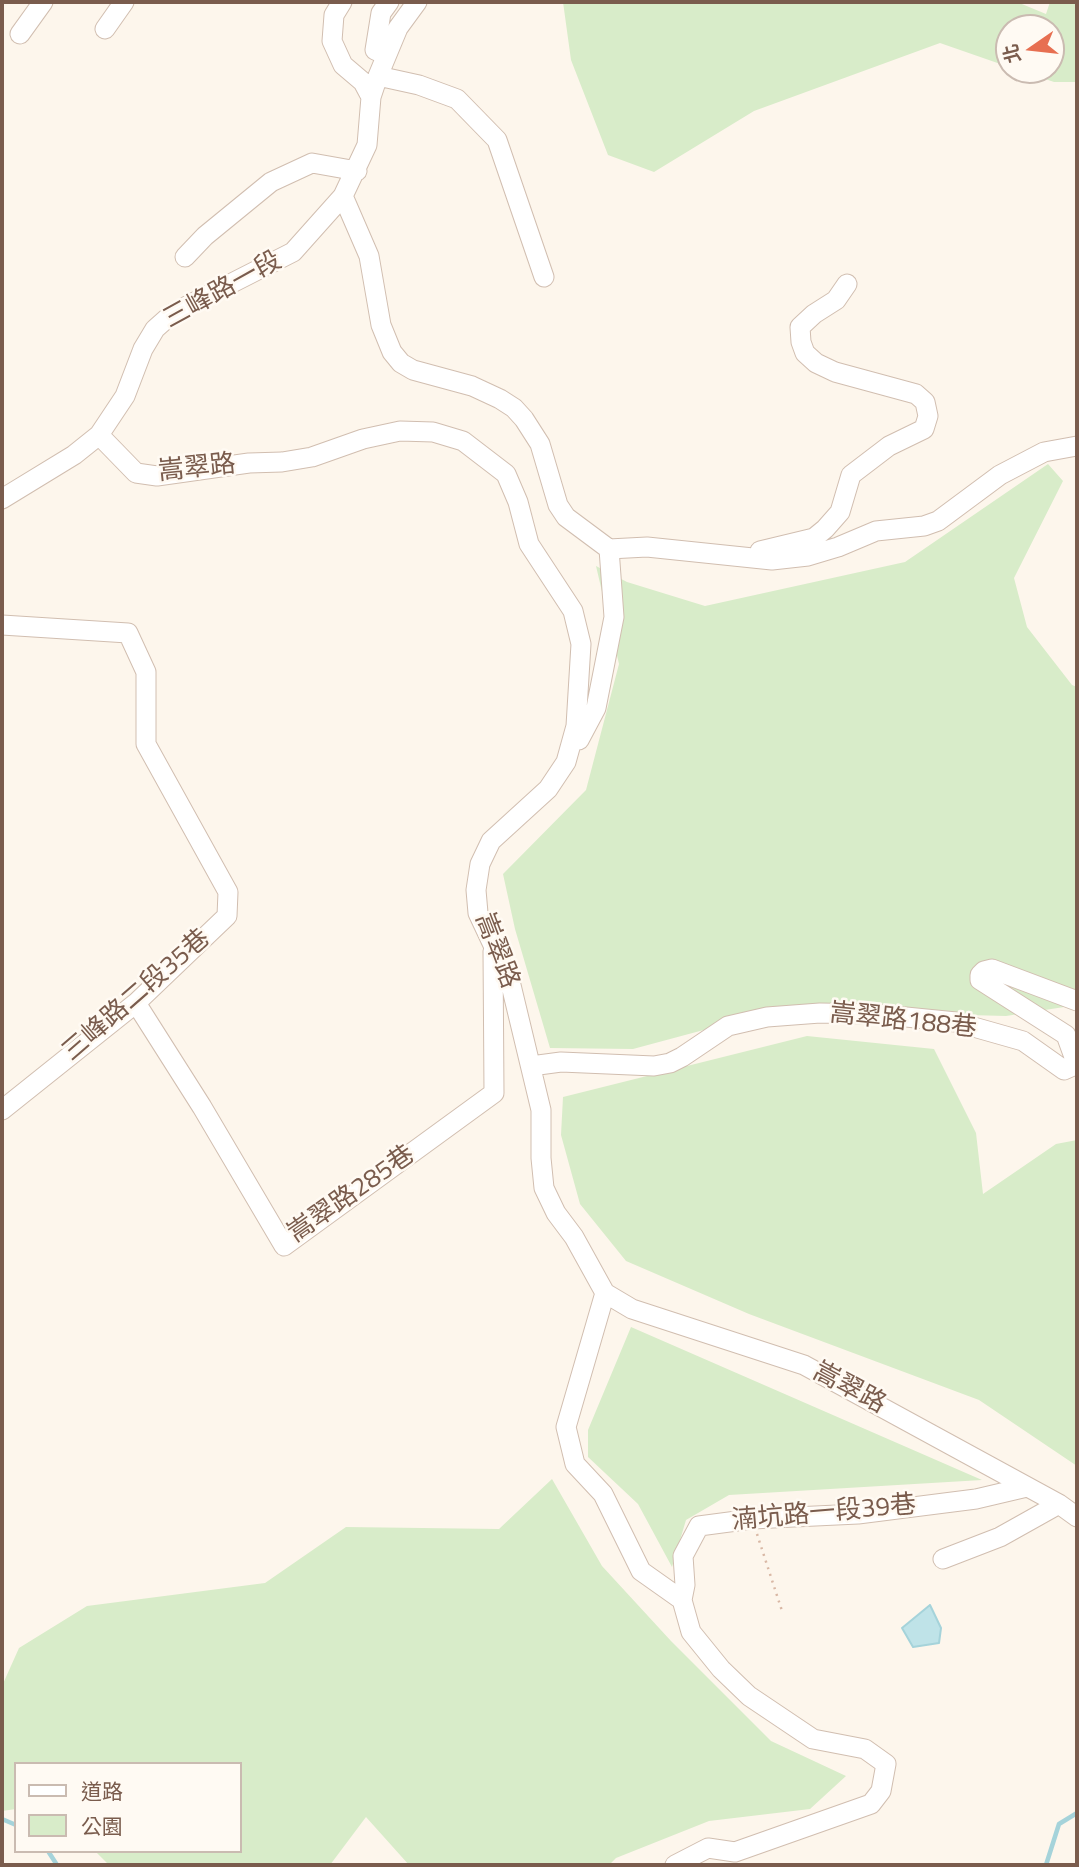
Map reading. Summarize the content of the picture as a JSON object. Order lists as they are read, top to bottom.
{
  "streets": {
    "street": [
      "三峰路一段",
      "嵩翠路",
      "三峰路二段35巷",
      "嵩翠路188巷",
      "嵩翠路285巷",
      "湳坑路一段39巷"
    ]
  },
  "crossings": [
    ["三峰路一段", "嵩翠路"],
    ["嵩翠路", "嵩翠路188巷"],
    ["嵩翠路", "嵩翠路285巷"],
    ["嵩翠路", "湳坑路一段39巷"],
    ["三峰路二段35巷", "嵩翠路285巷"]
  ],
  "legend": ["道路", "公園"],
  "north": "left"
}
